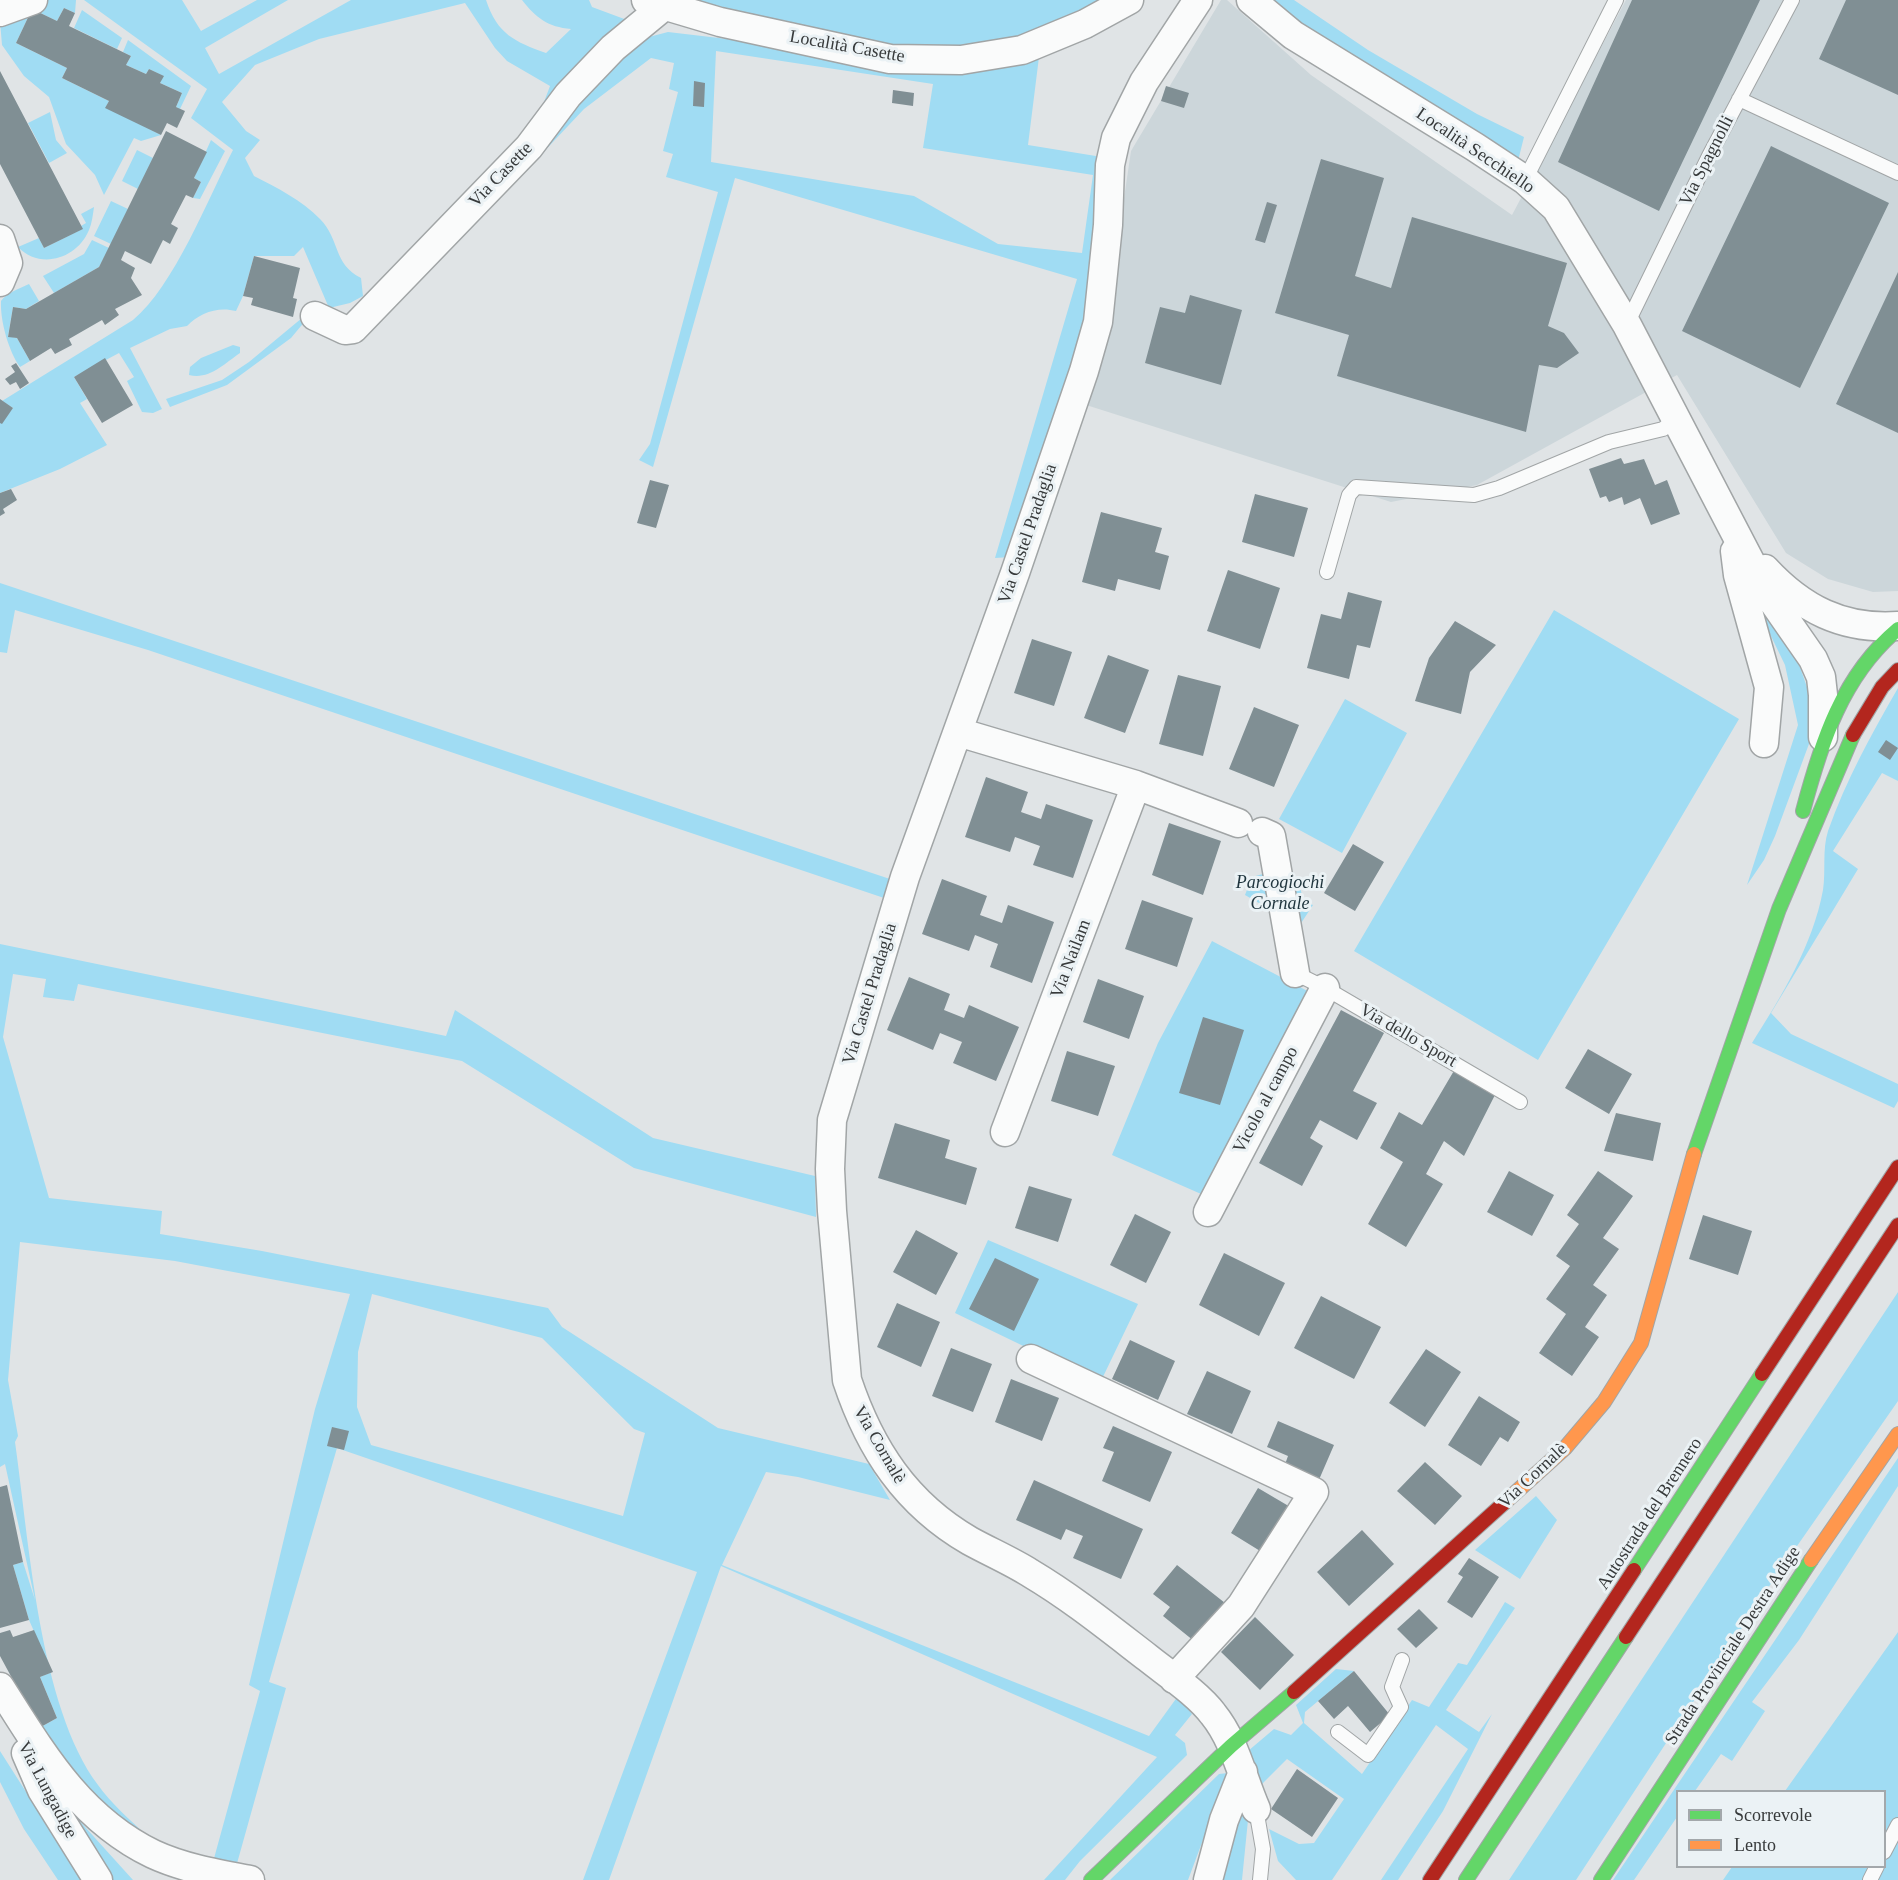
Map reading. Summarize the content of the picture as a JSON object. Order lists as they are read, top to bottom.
{
  "streets": {
    "main road": ["Via Cornalè", "Autostrada del Brennero", "Strada Provinciale Destra Adige"],
    "street": [
      "Località Casette",
      "Località Secchiello",
      "Via Casette",
      "Via Castel Pradaglia",
      "Via Nailam",
      "Vicolo al campo",
      "Via Lungadige"
    ],
    "lane": ["Via Spagnolli", "Via dello Sport"]
  },
  "crossings": [
    ["Località Casette", "Via Casette"],
    ["Località Secchiello", "Via Spagnolli"],
    ["Via Castel Pradaglia", "Via Cornalè"],
    ["Via dello Sport", "Vicolo al campo"]
  ],
  "parks": ["Parcogiochi Cornale"],
  "legend": ["Scorrevole", "Lento"]
}
